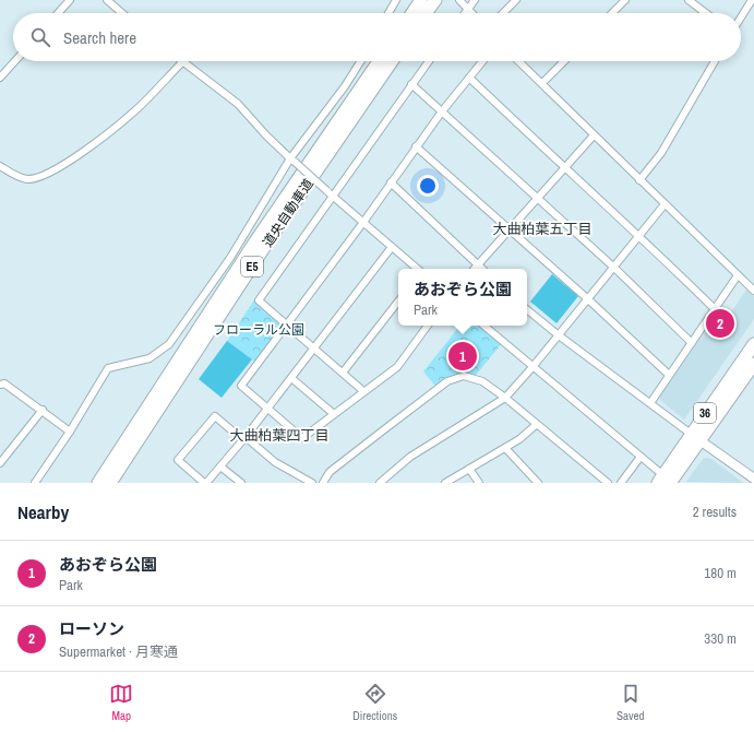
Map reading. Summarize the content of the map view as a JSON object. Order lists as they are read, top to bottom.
{
  "streets": {
    "highway": ["道央自動車道", "E5", "36"]
  },
  "districts": ["大曲柏葉五丁目", "大曲柏葉四丁目"],
  "parks": ["フローラル公園"],
  "page": {
    "search": "Search here",
    "popup": ["あおぞら公園", "Park"],
    "pins": ["2", "1"],
    "heading": ["Nearby", "2 results"],
    "list": [
      {
        "mark": "1",
        "name": "あおぞら公園",
        "note": "Park",
        "value": "180 m"
      },
      {
        "mark": "2",
        "name": "ローソン",
        "note": "Supermarket · 月寒通",
        "value": "330 m"
      }
    ],
    "nav": ["Map", "Directions", "Saved"]
  }
}
